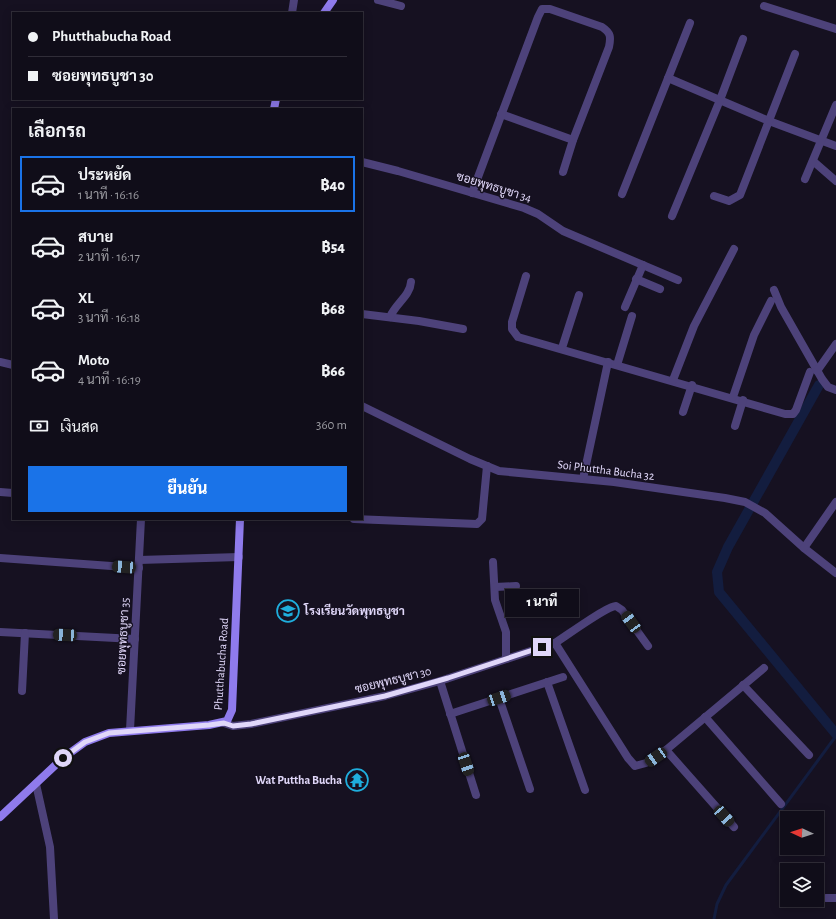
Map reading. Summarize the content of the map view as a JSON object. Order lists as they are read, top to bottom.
{
  "streets": {
    "main road": ["Phutthabucha Road"],
    "street": [
      "ซอยพุทธบูชา 34",
      "Soi Phuttha Bucha 32",
      "ซอยพุทธบูชา 35",
      "ซอยพุทธบูชา 30"
    ]
  },
  "crossings": [
    ["ซอยพุทธบูชา 35", "Phutthabucha Road"],
    ["Phutthabucha Road", "ซอยพุทธบูชา 30"]
  ],
  "places": {
    "school or university": ["โรงเรียนวัดพุทธบูชา"],
    "temple": ["Wat Puttha Bucha"]
  },
  "north": "left",
  "page": {
    "banner": ["Phutthabucha Road", "ซอยพุทธบูชา 30"],
    "heading": "เลือกรถ",
    "list": [
      {
        "name": "ประหยัด",
        "note": "1 นาที · 16:16",
        "value": "฿40"
      },
      {
        "name": "สบาย",
        "note": "2 นาที · 16:17",
        "value": "฿54"
      },
      {
        "name": "XL",
        "note": "3 นาที · 16:18",
        "value": "฿68"
      },
      {
        "name": "Moto",
        "note": "4 นาที · 16:19",
        "value": "฿66"
      }
    ],
    "pay": ["เงินสด", "360 m"],
    "buttons": "ยืนยัน",
    "bubble": "1 นาที"
  }
}
